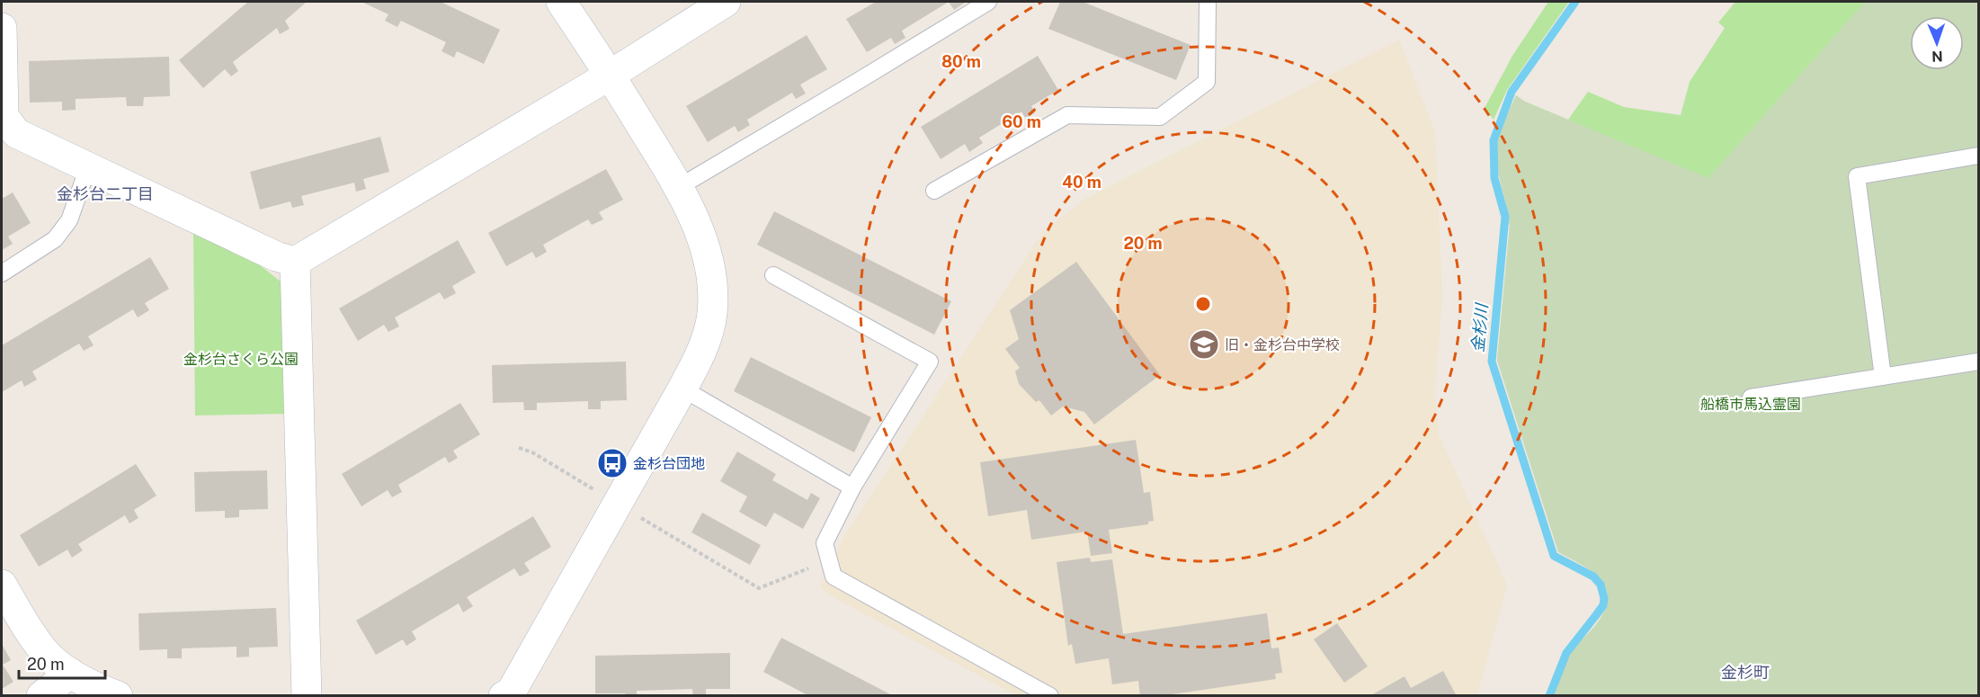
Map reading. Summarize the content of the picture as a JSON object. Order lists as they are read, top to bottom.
{
  "districts": ["金杉台二丁目", "金杉町"],
  "water": ["金杉川"],
  "parks": ["金杉台さくら公園", "船橋市馬込霊園"],
  "places": {
    "school or university": ["旧・金杉台中学校"],
    "bus stop": ["金杉台団地"]
  },
  "scale_bar": "20 m",
  "north": "bottom",
  "rings": [
    "80 m",
    "60 m",
    "40 m",
    "20 m"
  ]
}
